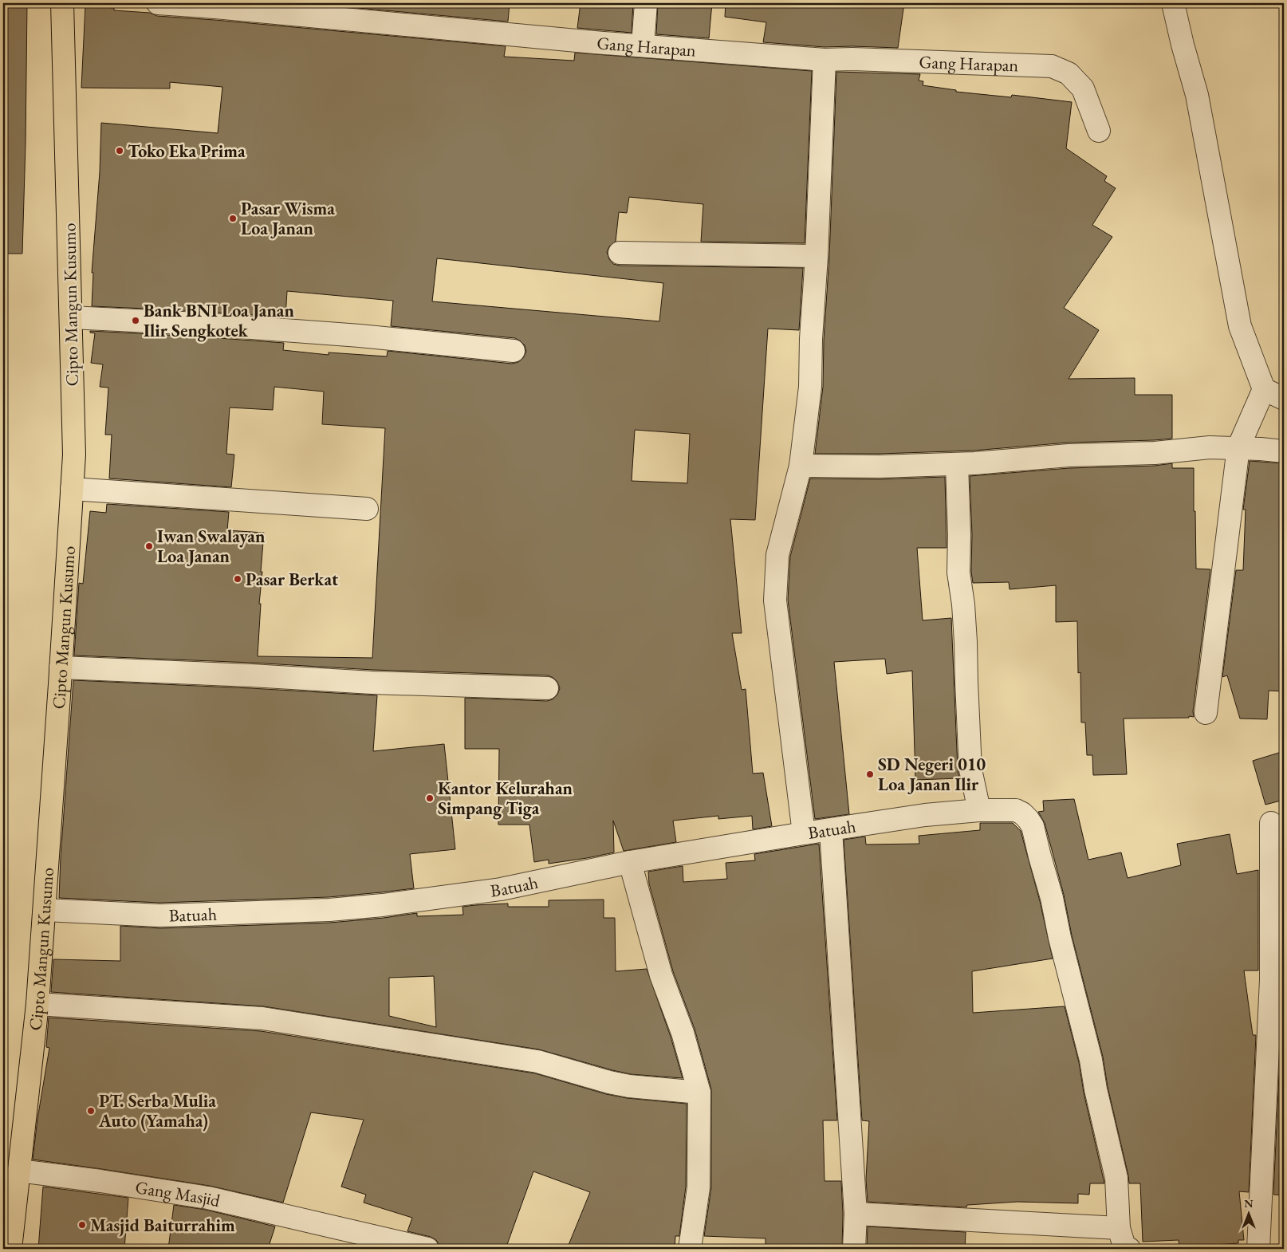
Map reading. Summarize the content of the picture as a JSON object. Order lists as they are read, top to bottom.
{
  "streets": {
    "highway": ["Cipto Mangun Kusumo"],
    "street": ["Gang Harapan", "Batuah", "Gang Masjid"]
  },
  "crossings": [
    ["Cipto Mangun Kusumo", "Batuah"],
    ["Cipto Mangun Kusumo", "Gang Masjid"]
  ],
  "places": [
    "Toko Eka Prima",
    "Pasar Wisma Loa Janan",
    "Bank BNI Loa Janan Ilir Sengkotek",
    "Iwan Swalayan Loa Janan",
    "Pasar Berkat",
    "SD Negeri 010 Loa Janan Ilir",
    "Kantor Kelurahan Simpang Tiga",
    "PT. Serba Mulia Auto (Yamaha)",
    "Masjid Baiturrahim"
  ],
  "north": "top"
}
